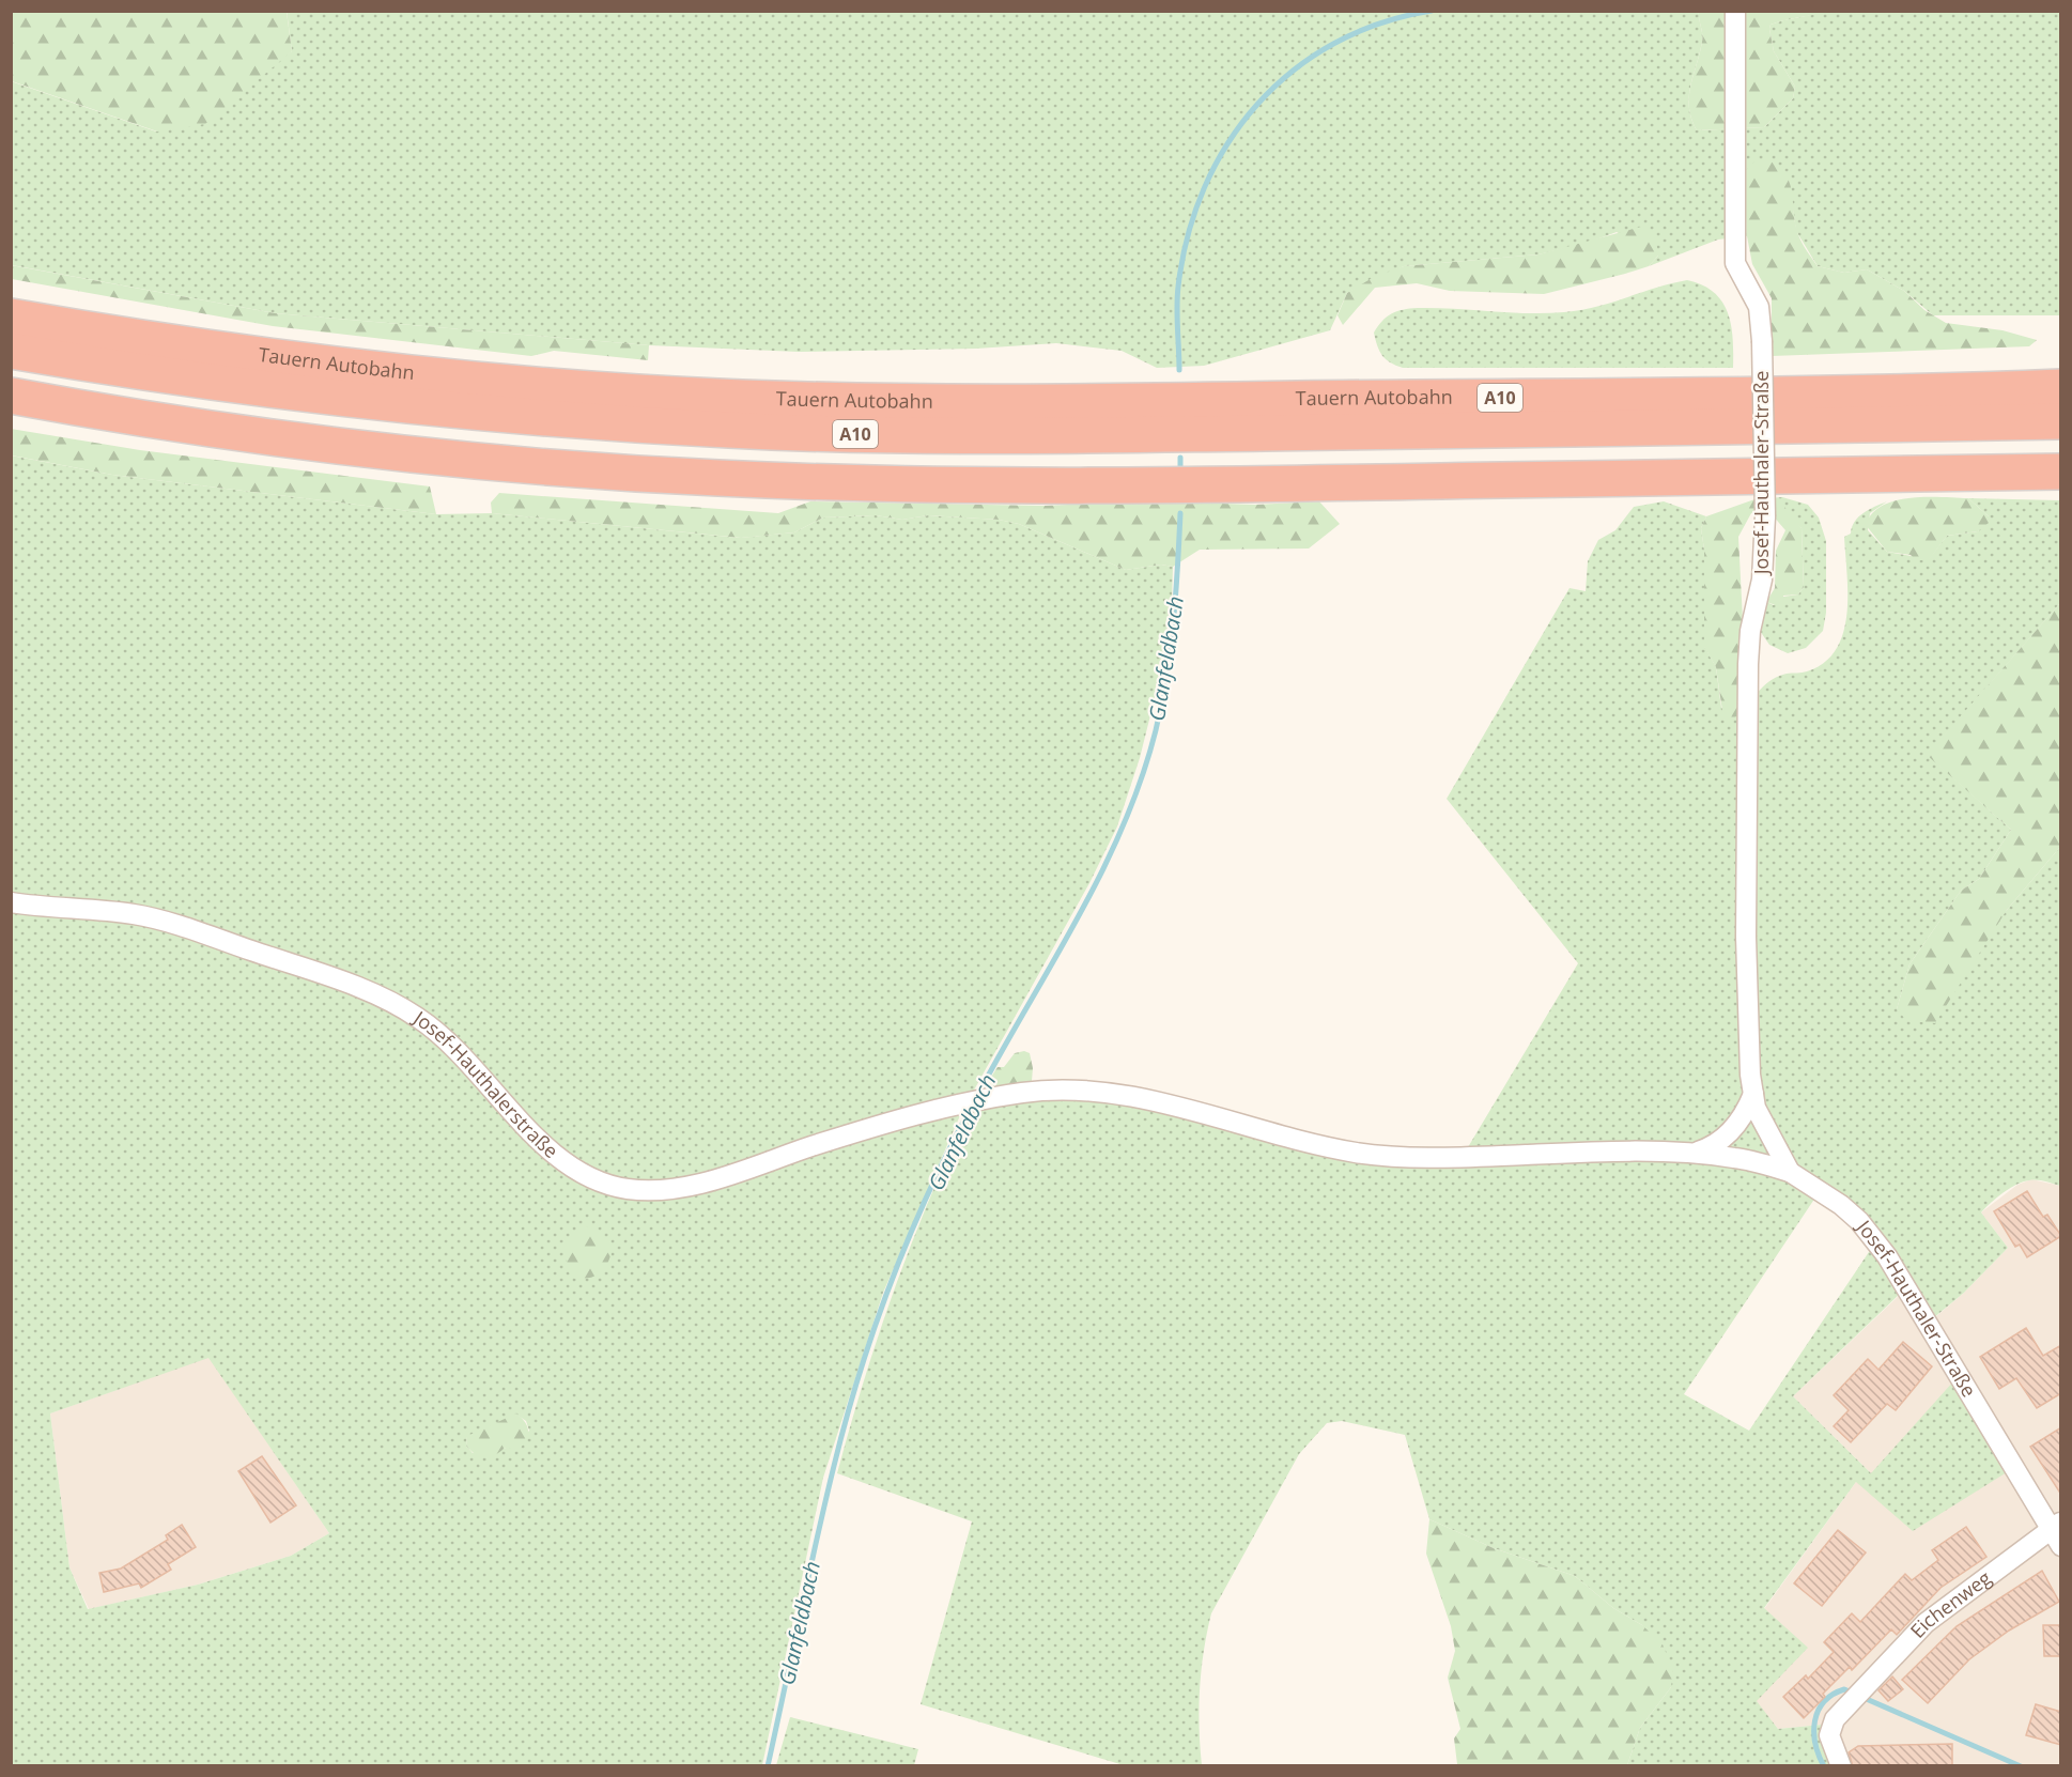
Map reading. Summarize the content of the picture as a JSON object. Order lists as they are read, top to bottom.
{
  "streets": {
    "highway": ["Tauern Autobahn", "A10"],
    "street": ["Josef-Hauthaler-Straße", "Josef-Hauthalerstraße", "Eichenweg"]
  },
  "crossings": [
    ["Tauern Autobahn", "A10"],
    ["Josef-Hauthaler-Straße", "Josef-Hauthalerstraße"],
    ["Josef-Hauthaler-Straße", "Eichenweg"]
  ],
  "water": ["Glanfeldbach"]
}
